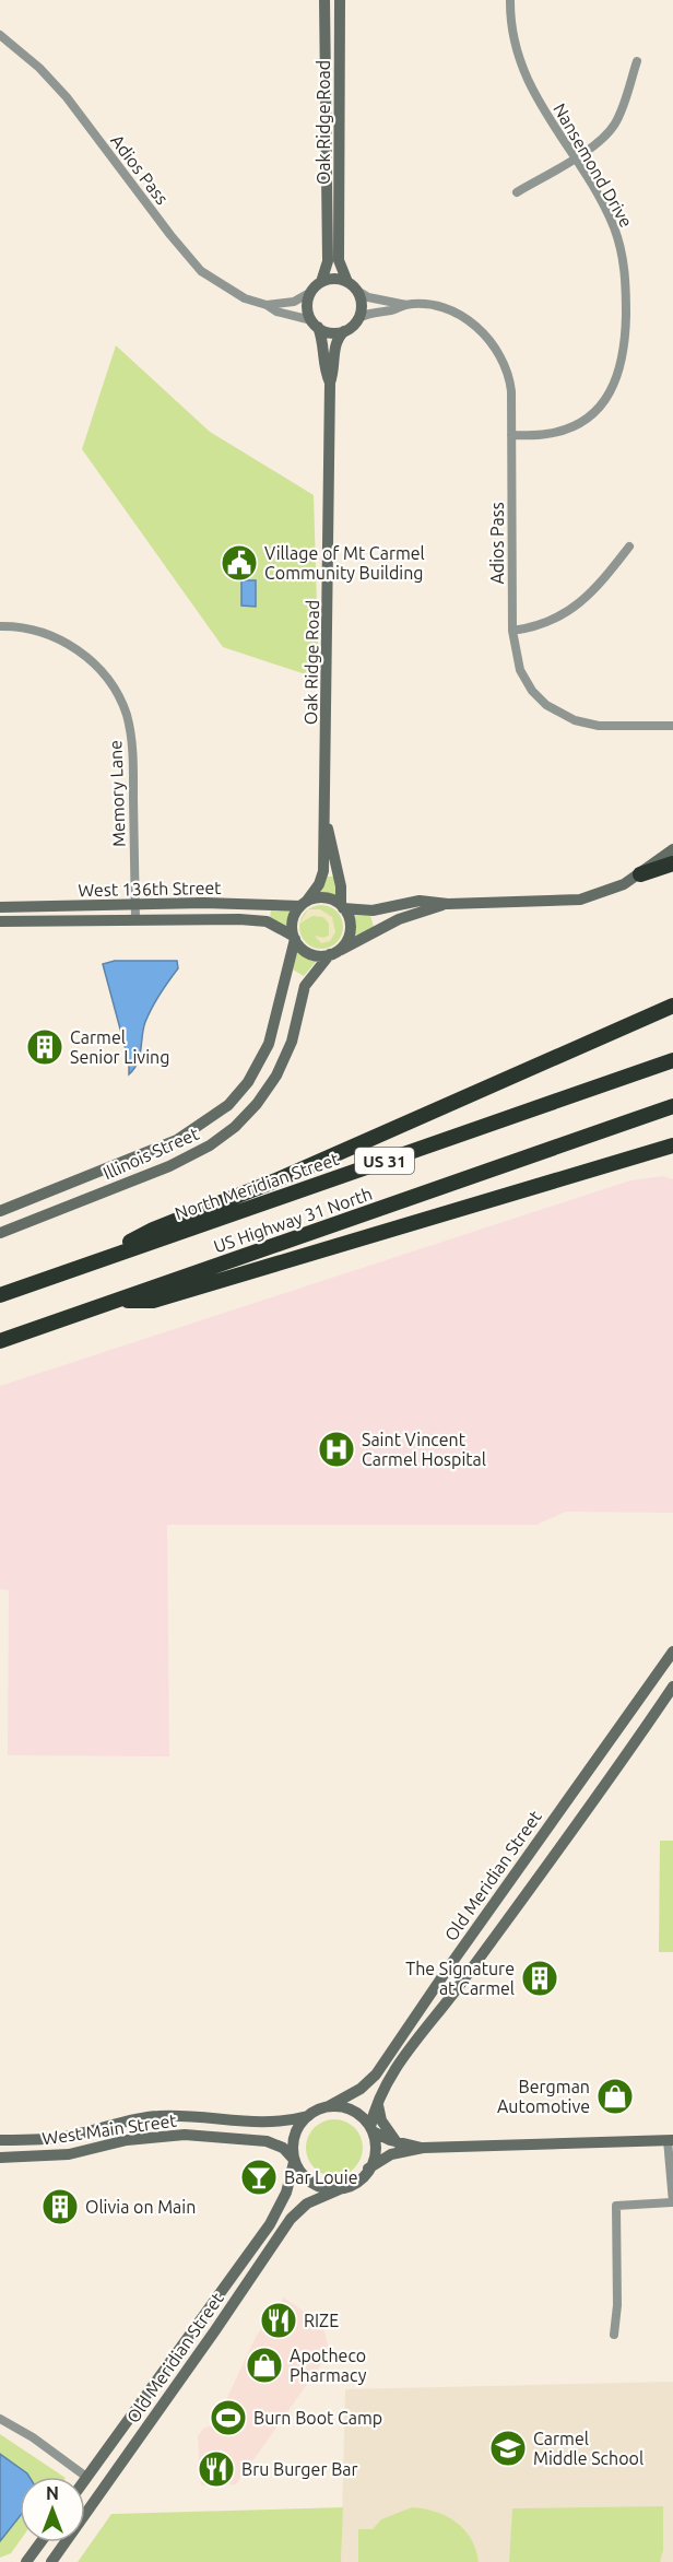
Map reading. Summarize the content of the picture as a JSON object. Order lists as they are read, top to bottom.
{
  "streets": {
    "highway": ["US 31", "North Meridian Street", "US Highway 31 North"],
    "street": [
      "Oak Ridge Road",
      "Nansemond Drive",
      "Adios Pass",
      "Memory Lane",
      "West 136th Street",
      "Illinois Street",
      "Old Meridian Street",
      "West Main Street"
    ]
  },
  "crossings": [
    ["Oak Ridge Road", "Adios Pass"],
    ["Oak Ridge Road", "West 136th Street"],
    ["Oak Ridge Road", "Illinois Street"],
    ["Nansemond Drive", "Adios Pass"],
    ["Memory Lane", "West 136th Street"],
    ["West 136th Street", "Illinois Street"],
    ["Old Meridian Street", "West Main Street"]
  ],
  "places": {
    "public building": ["Village of Mt Carmel Community Building"],
    "building": ["Carmel Senior Living", "The Signature at Carmel", "Olivia on Main"],
    "hospital": ["Saint Vincent Carmel Hospital"],
    "shop": ["Bergman Automotive", "Apotheco Pharmacy"],
    "bar": ["Bar Louie"],
    "restaurant": ["RIZE", "Bru Burger Bar"],
    "sports": ["Burn Boot Camp"],
    "school or university": ["Carmel Middle School"]
  },
  "north": "top"
}
